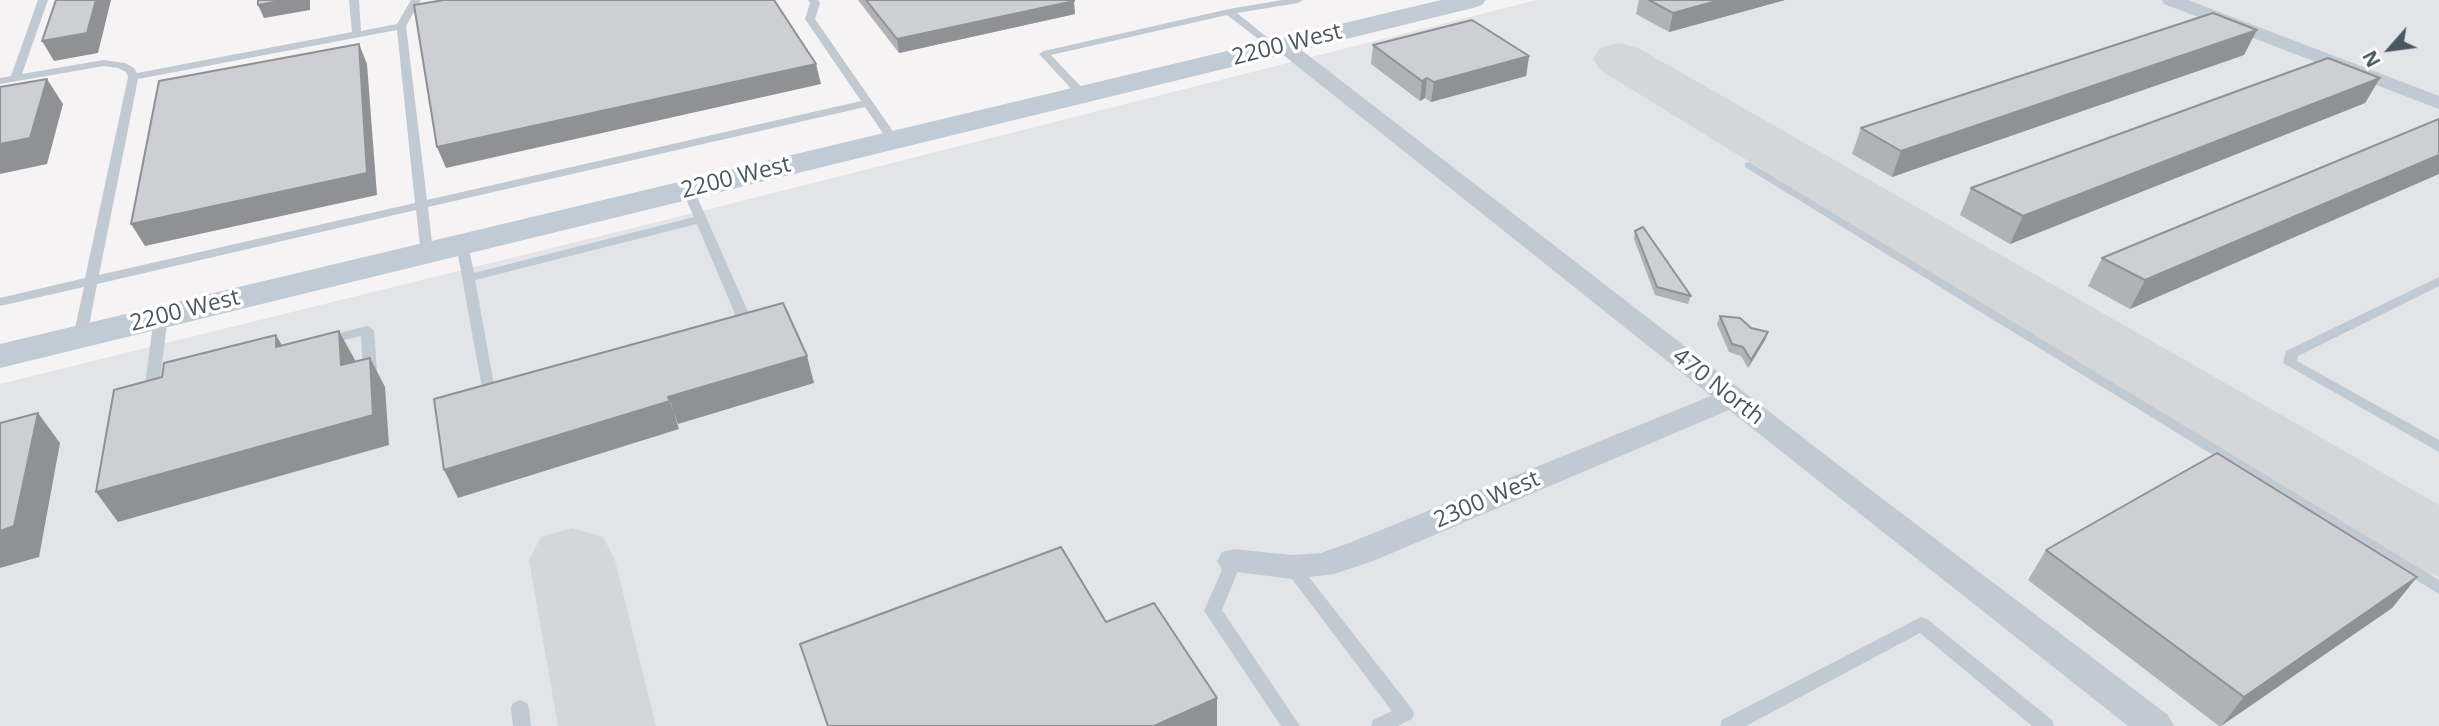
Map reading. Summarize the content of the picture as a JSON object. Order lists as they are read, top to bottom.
{
  "streets": {
    "street": ["2200 West", "470 North", "2300 West"]
  },
  "crossings": [
    ["2200 West", "470 North"],
    ["470 North", "2300 West"]
  ],
  "north": "bottom left"
}
